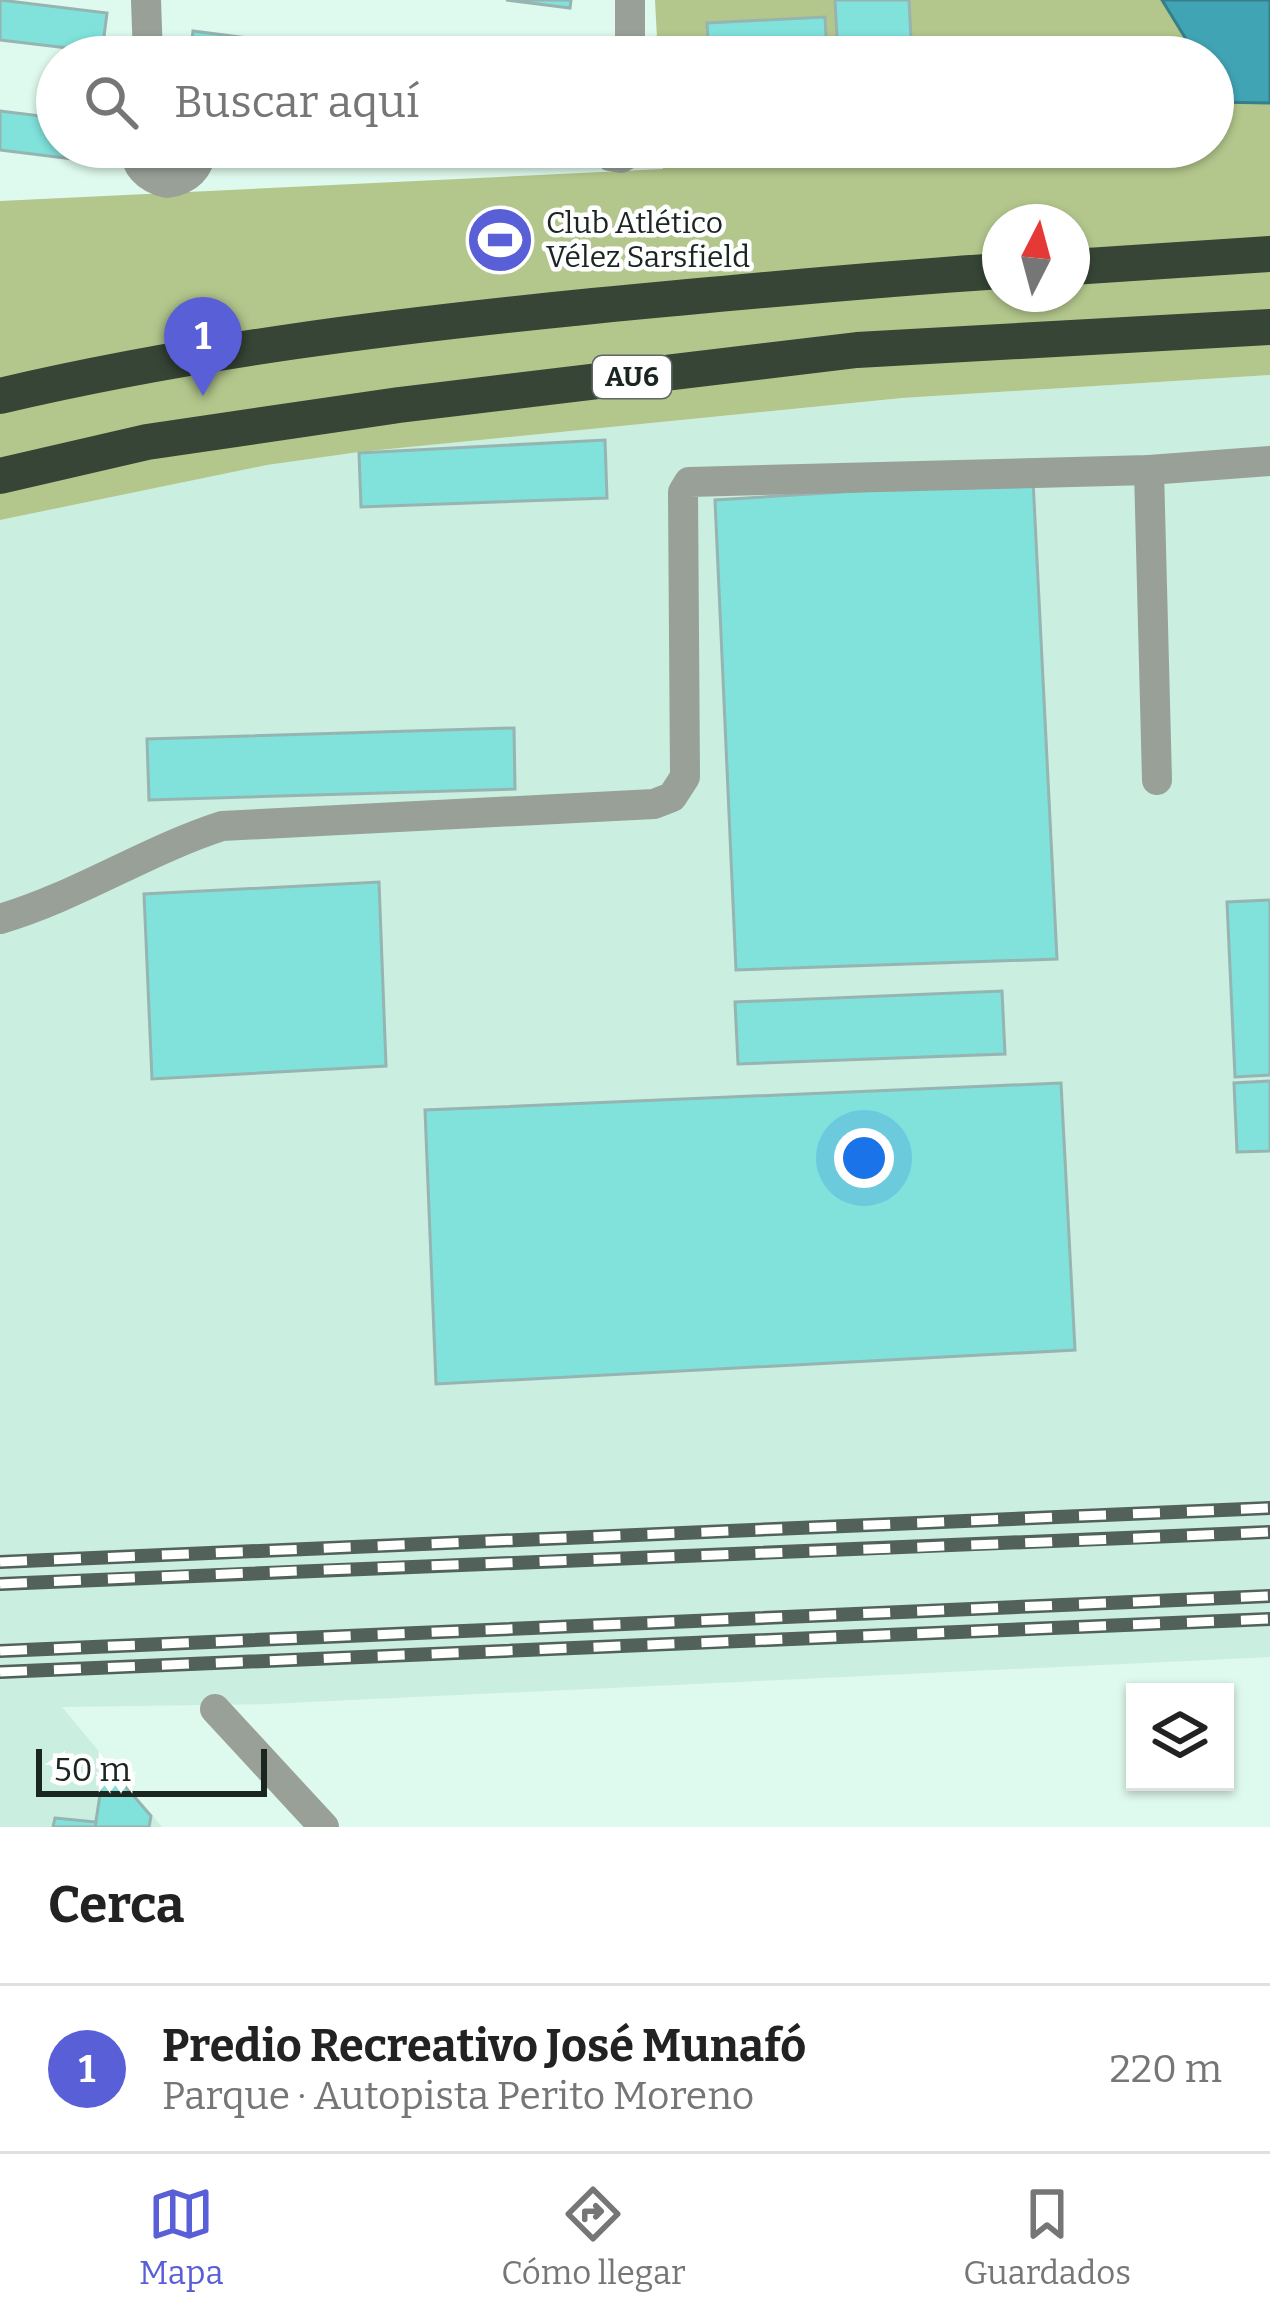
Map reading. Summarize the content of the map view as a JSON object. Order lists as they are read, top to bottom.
{
  "streets": {
    "highway": ["AU6"]
  },
  "places": {
    "sports": ["Club Atlético Vélez Sarsfield"]
  },
  "scale_bar": "50 m",
  "north": "top",
  "page": {
    "search": "Buscar aquí",
    "pins": "1",
    "scale": "50 m",
    "heading": "Cerca",
    "list": [
      {
        "mark": "1",
        "name": "Predio Recreativo José Munafó",
        "note": "Parque · Autopista Perito Moreno",
        "value": "220 m"
      }
    ],
    "nav": ["Mapa", "Cómo llegar", "Guardados"]
  }
}
